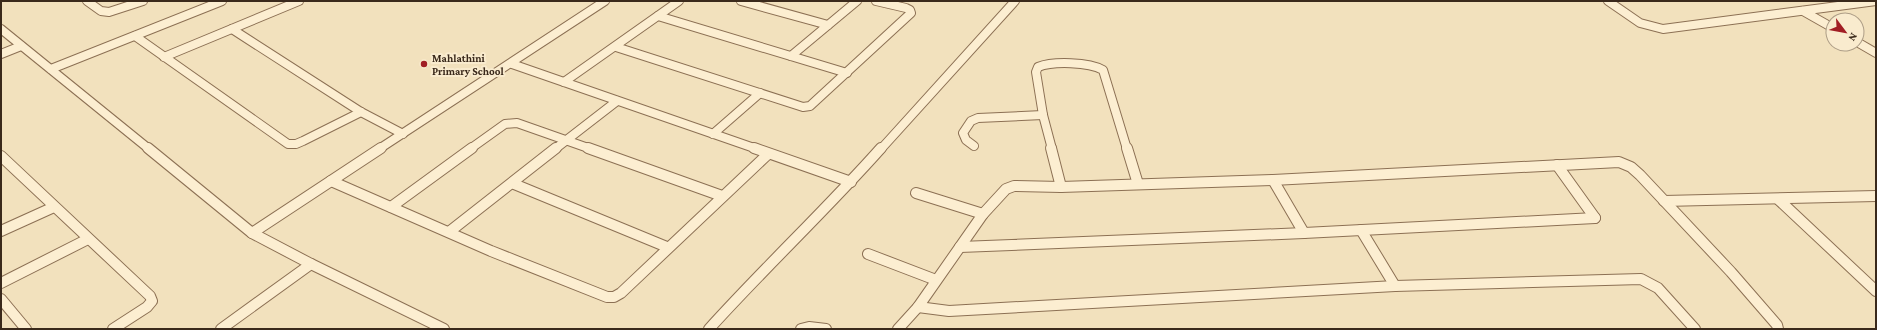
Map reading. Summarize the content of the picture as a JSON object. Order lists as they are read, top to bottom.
{
  "places": ["Mahlathini Primary School"],
  "north": "bottom right"
}
